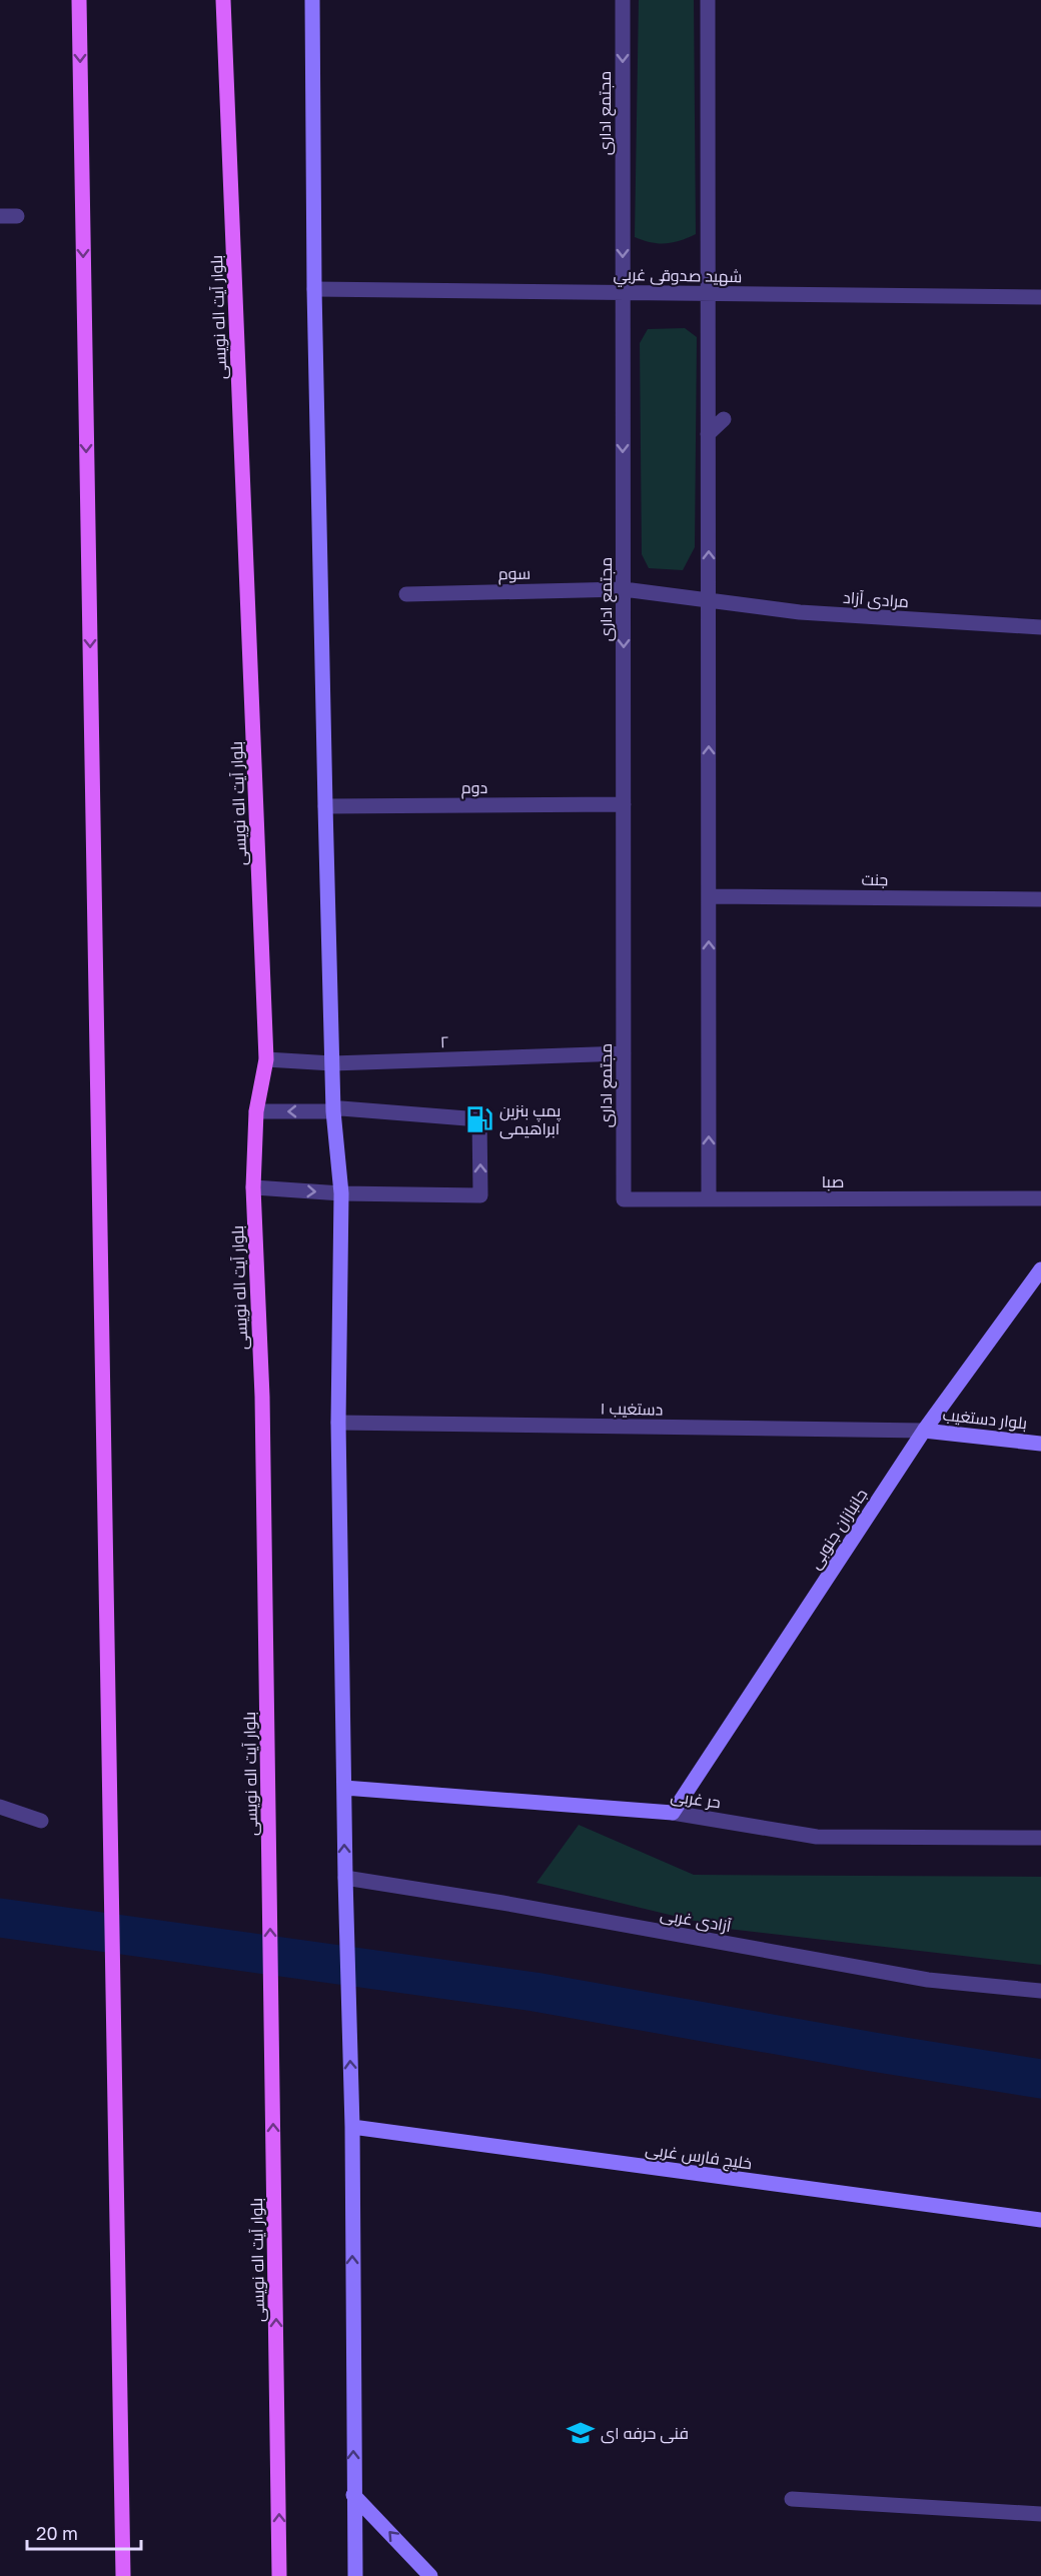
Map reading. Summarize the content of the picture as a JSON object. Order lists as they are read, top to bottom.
{
  "streets": {
    "main road": ["بلوار آیت اله نویسی"],
    "street": [
      "مجتمع اداری",
      "شهید صدوقی غربي",
      "سوم",
      "مرادی آزاد",
      "دوم",
      "جنت",
      "۲",
      "صبا",
      "دستغیب ۱",
      "بلوار دستغیب",
      "جانبازان جنوبی",
      "حر غربی",
      "آزادی غربی",
      "خلیج فارس غربی"
    ]
  },
  "crossings": [
    ["مجتمع اداری", "شهید صدوقی غربي"],
    ["مجتمع اداری", "سوم"],
    ["مجتمع اداری", "دوم"],
    ["مجتمع اداری", "۲"],
    ["مجتمع اداری", "صبا"],
    ["بلوار آیت اله نویسی", "۲"],
    ["سوم", "مرادی آزاد"],
    ["دستغیب ۱", "بلوار دستغیب"],
    ["دستغیب ۱", "جانبازان جنوبی"],
    ["بلوار دستغیب", "جانبازان جنوبی"],
    ["جانبازان جنوبی", "حر غربی"]
  ],
  "one_way": ["بلوار آیت اله نویسی"],
  "places": {
    "fuel station": ["پمپ بنزین ابراهیمی"],
    "school or university": ["فنی حرفه ای"]
  },
  "scale_bar": "20 m"
}
